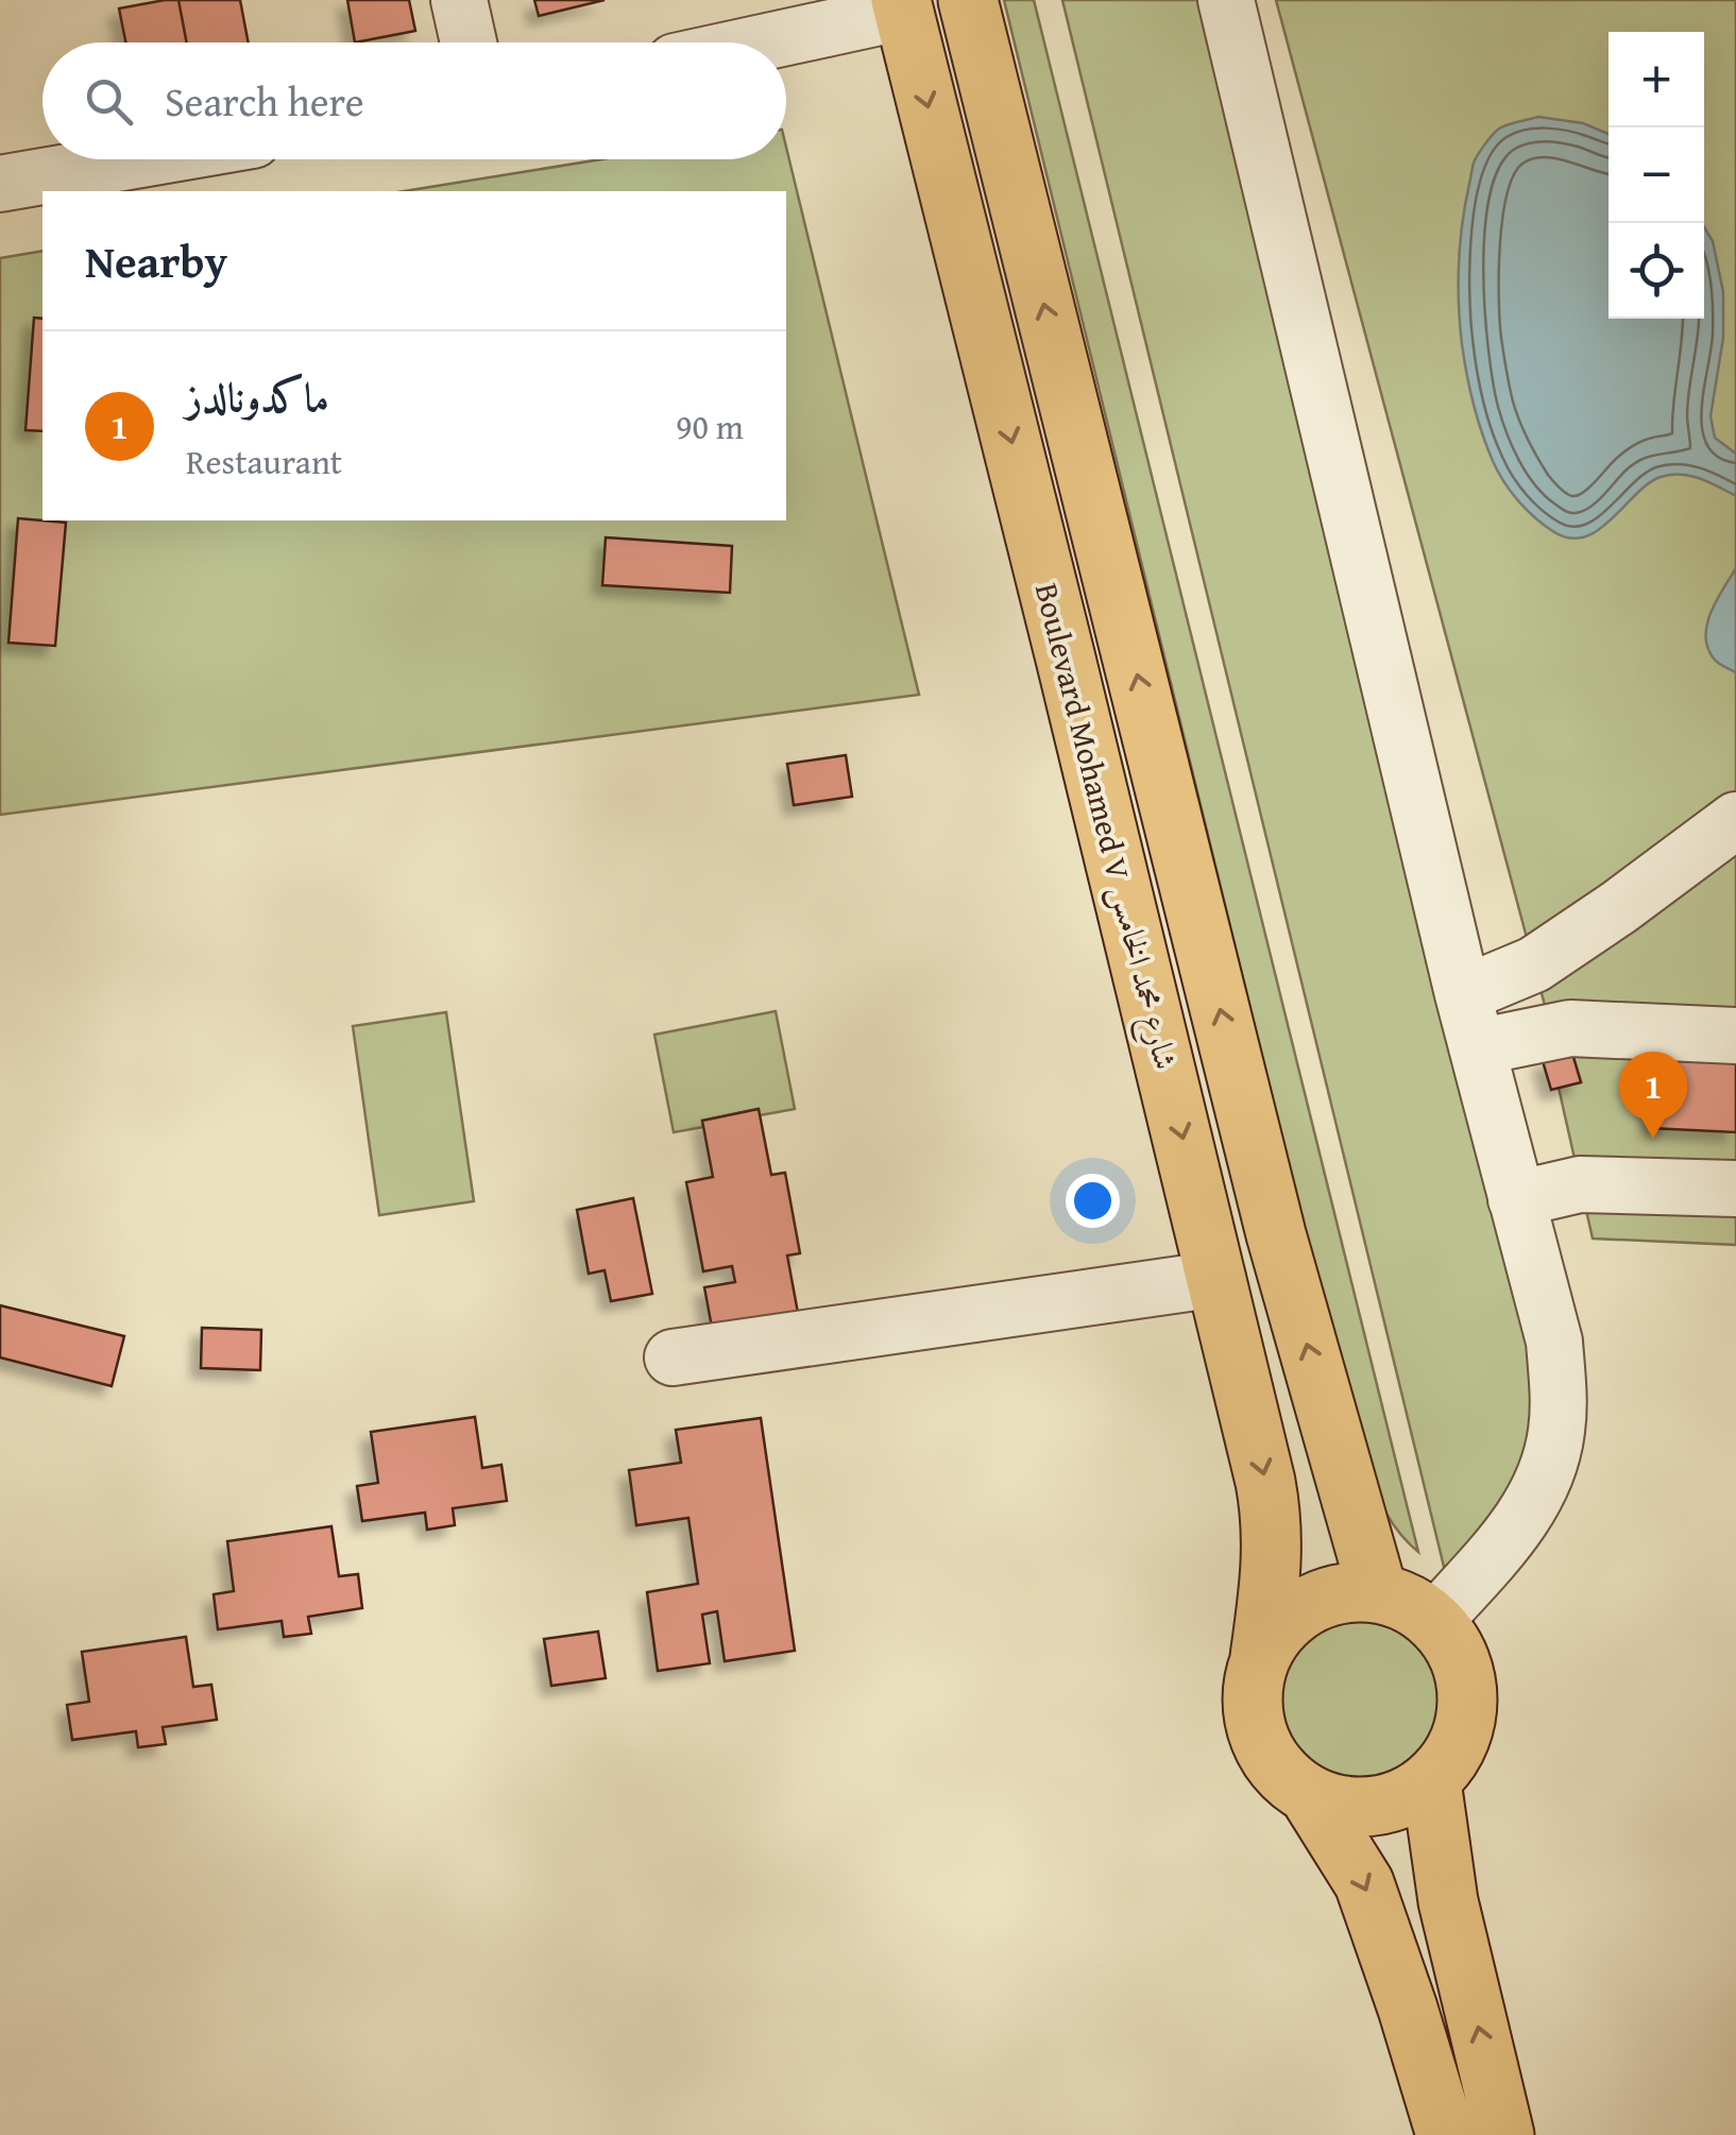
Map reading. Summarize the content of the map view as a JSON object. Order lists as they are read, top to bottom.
{
  "streets": {
    "main road": ["Boulevard Mohamed V شارع محمد الخامس"]
  },
  "page": {
    "map_buttons": ["+", "−"],
    "search": "Search here",
    "heading": "Nearby",
    "list": [
      {
        "mark": "1",
        "name": "ماكدونالدز",
        "note": "Restaurant",
        "value": "90 m"
      }
    ],
    "pins": "1"
  }
}
